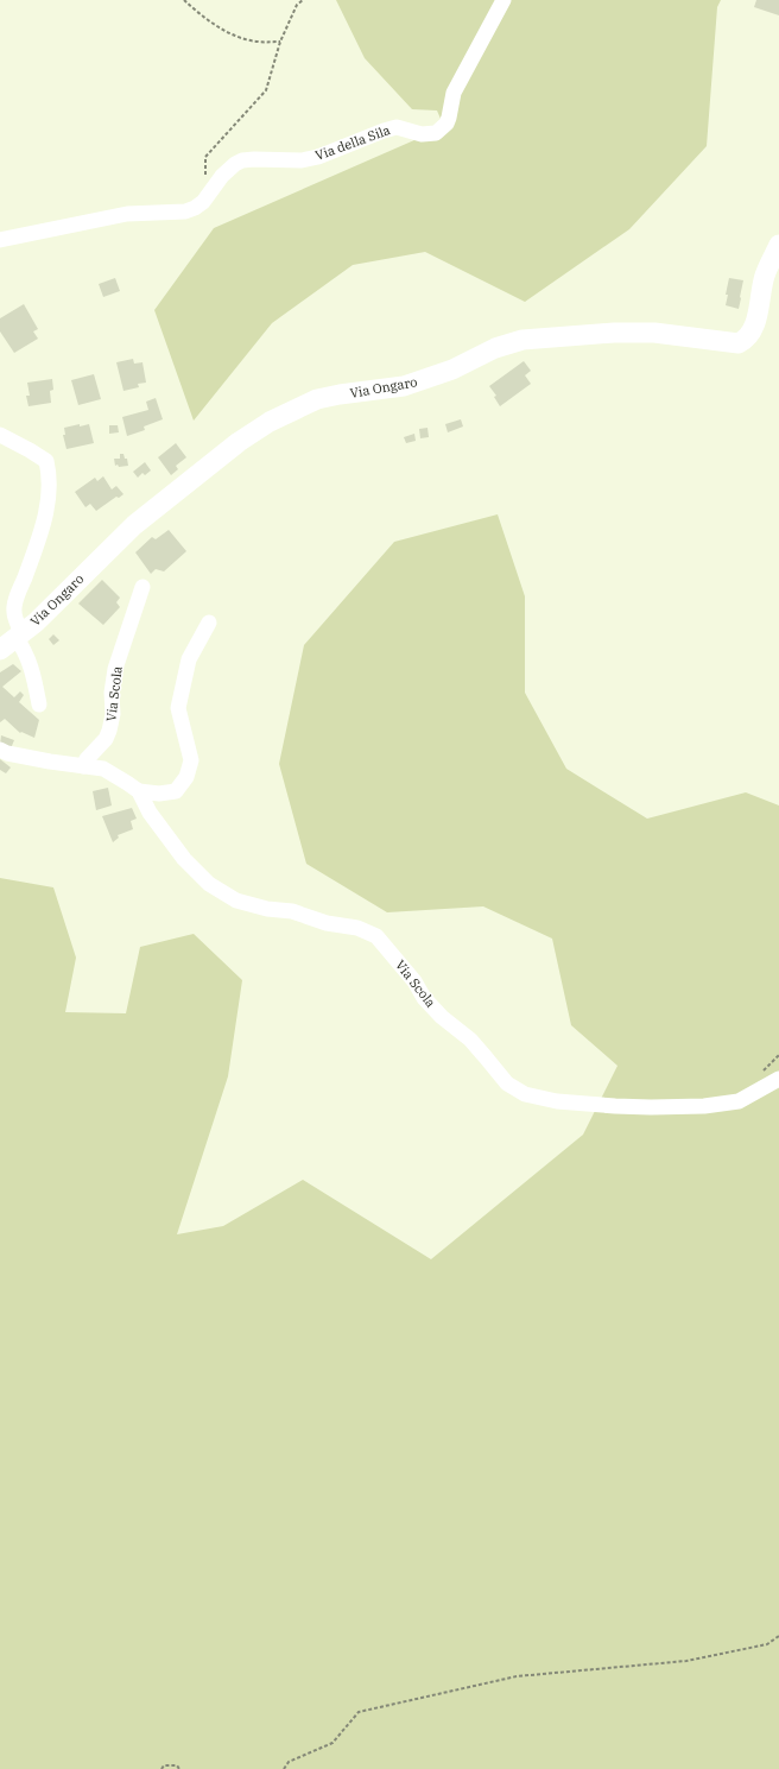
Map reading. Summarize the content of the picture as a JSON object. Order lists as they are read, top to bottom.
{
  "streets": {
    "main road": ["Via Ongaro"],
    "street": ["Via della Sila", "Via Scola"]
  }
}
